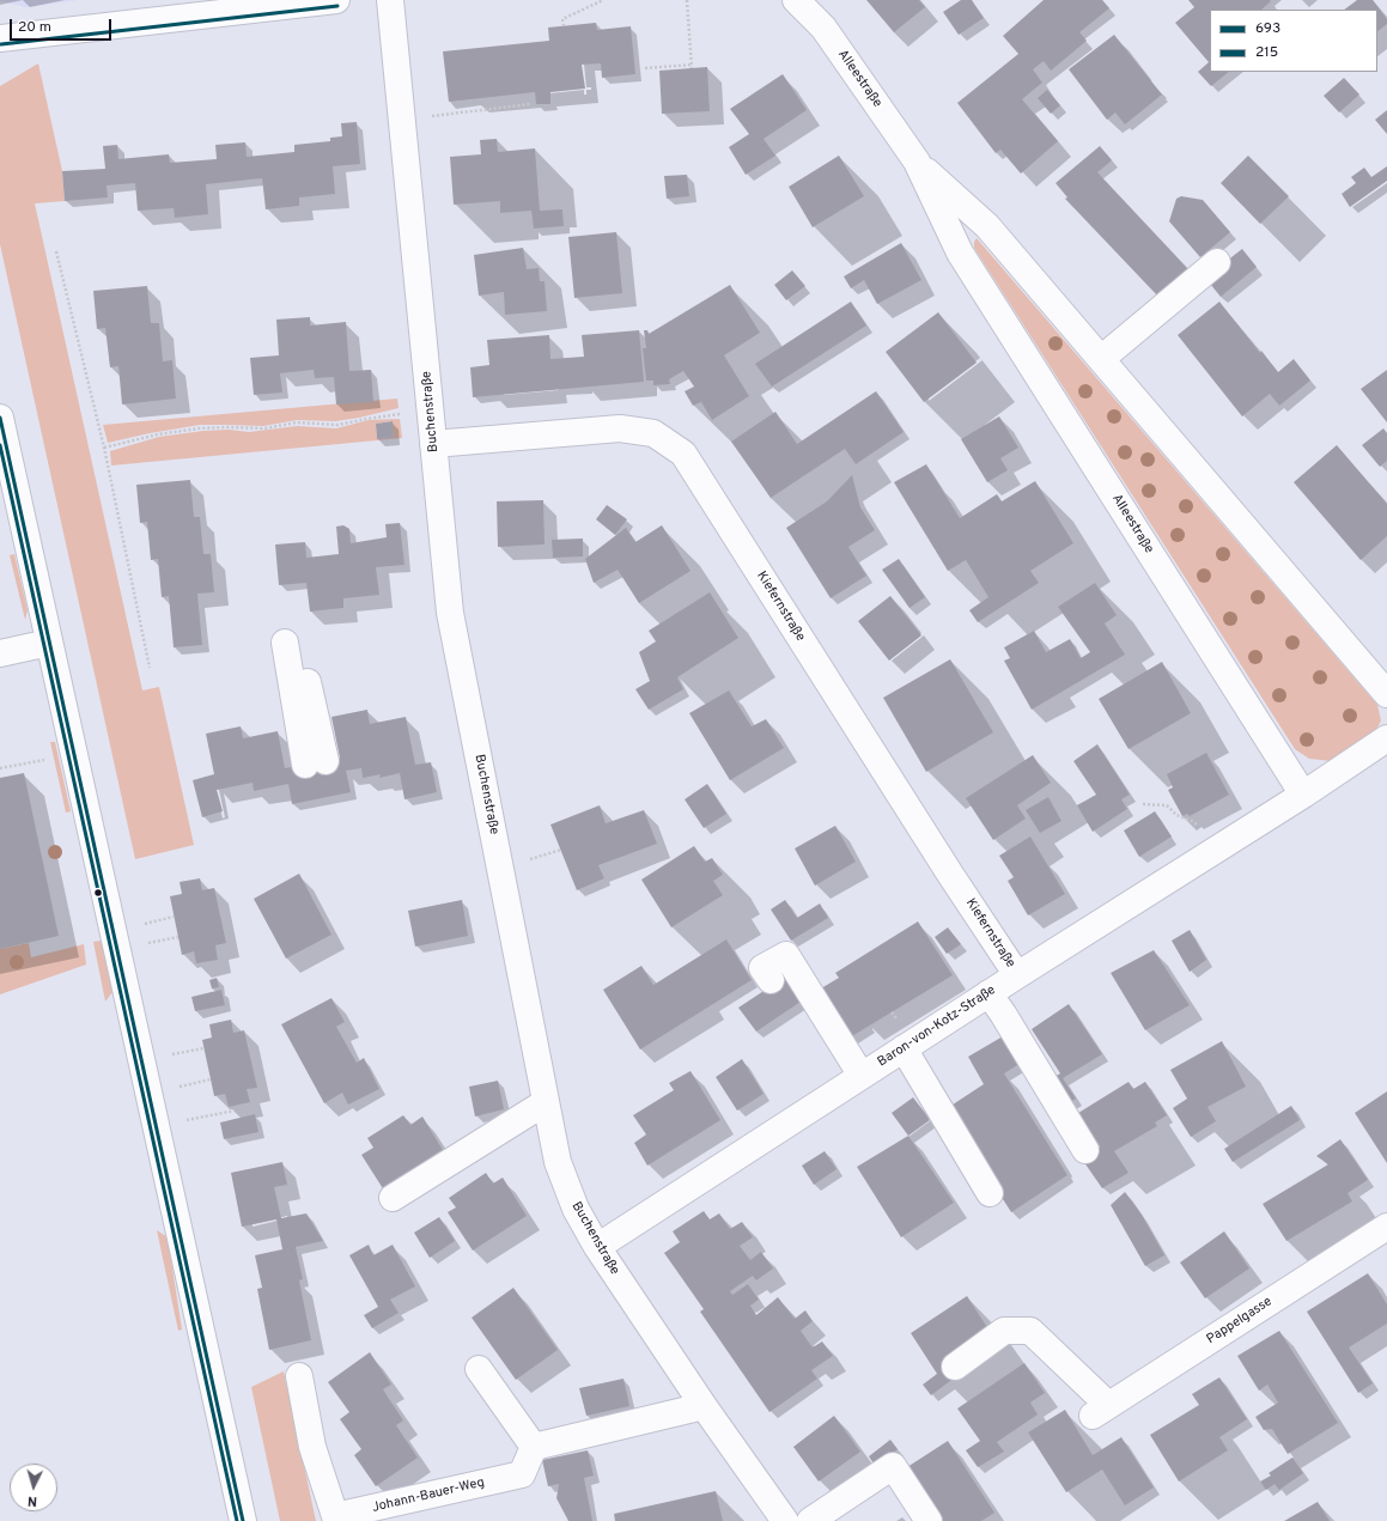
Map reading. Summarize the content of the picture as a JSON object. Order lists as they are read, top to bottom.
{
  "streets": {
    "street": [
      "Alleestraße",
      "Buchenstraße",
      "Kiefernstraße",
      "Baron-von-Kotz-Straße",
      "Pappelgasse",
      "Johann-Bauer-Weg"
    ]
  },
  "crossings": [
    ["Alleestraße", "Baron-von-Kotz-Straße"],
    ["Buchenstraße", "Kiefernstraße"],
    ["Buchenstraße", "Baron-von-Kotz-Straße"],
    ["Kiefernstraße", "Baron-von-Kotz-Straße"]
  ],
  "lines": ["transit line 215", "transit line 693"],
  "legend": ["693", "215"],
  "scale_bar": "20 m",
  "north": "bottom"
}
